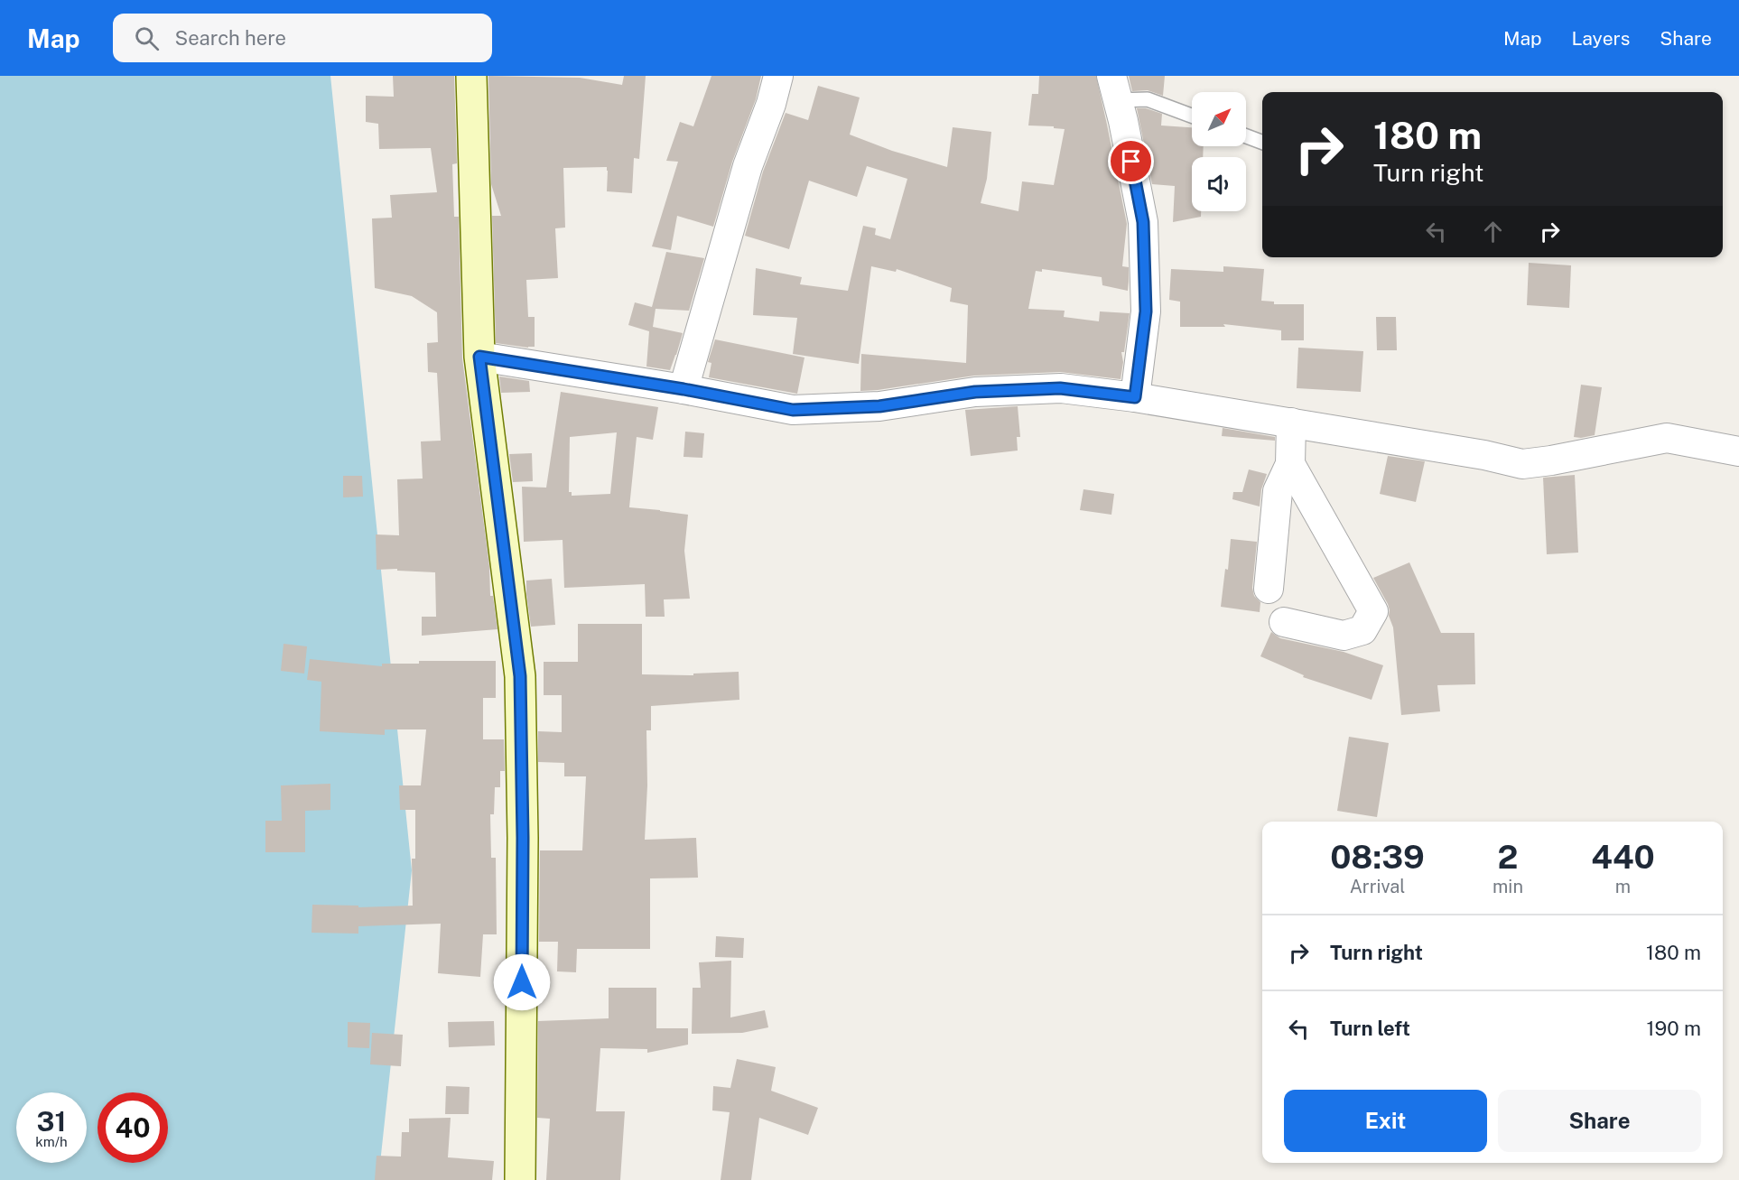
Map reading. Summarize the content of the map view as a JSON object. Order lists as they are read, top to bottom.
{
  "north": "top right",
  "page": {
    "header": "Map",
    "search": "Search here",
    "nav": ["Map", "Layers", "Share"],
    "turn": ["180 m", "Turn right"],
    "eta": [
      "08:39",
      "Arrival",
      "2",
      "min",
      "440",
      "m"
    ],
    "list": [
      {
        "name": "Turn right",
        "value": "180 m"
      },
      {
        "name": "Turn left",
        "value": "190 m"
      }
    ],
    "buttons": ["Exit", "Share"],
    "speed": "31 km/h",
    "limit": "40"
  }
}
